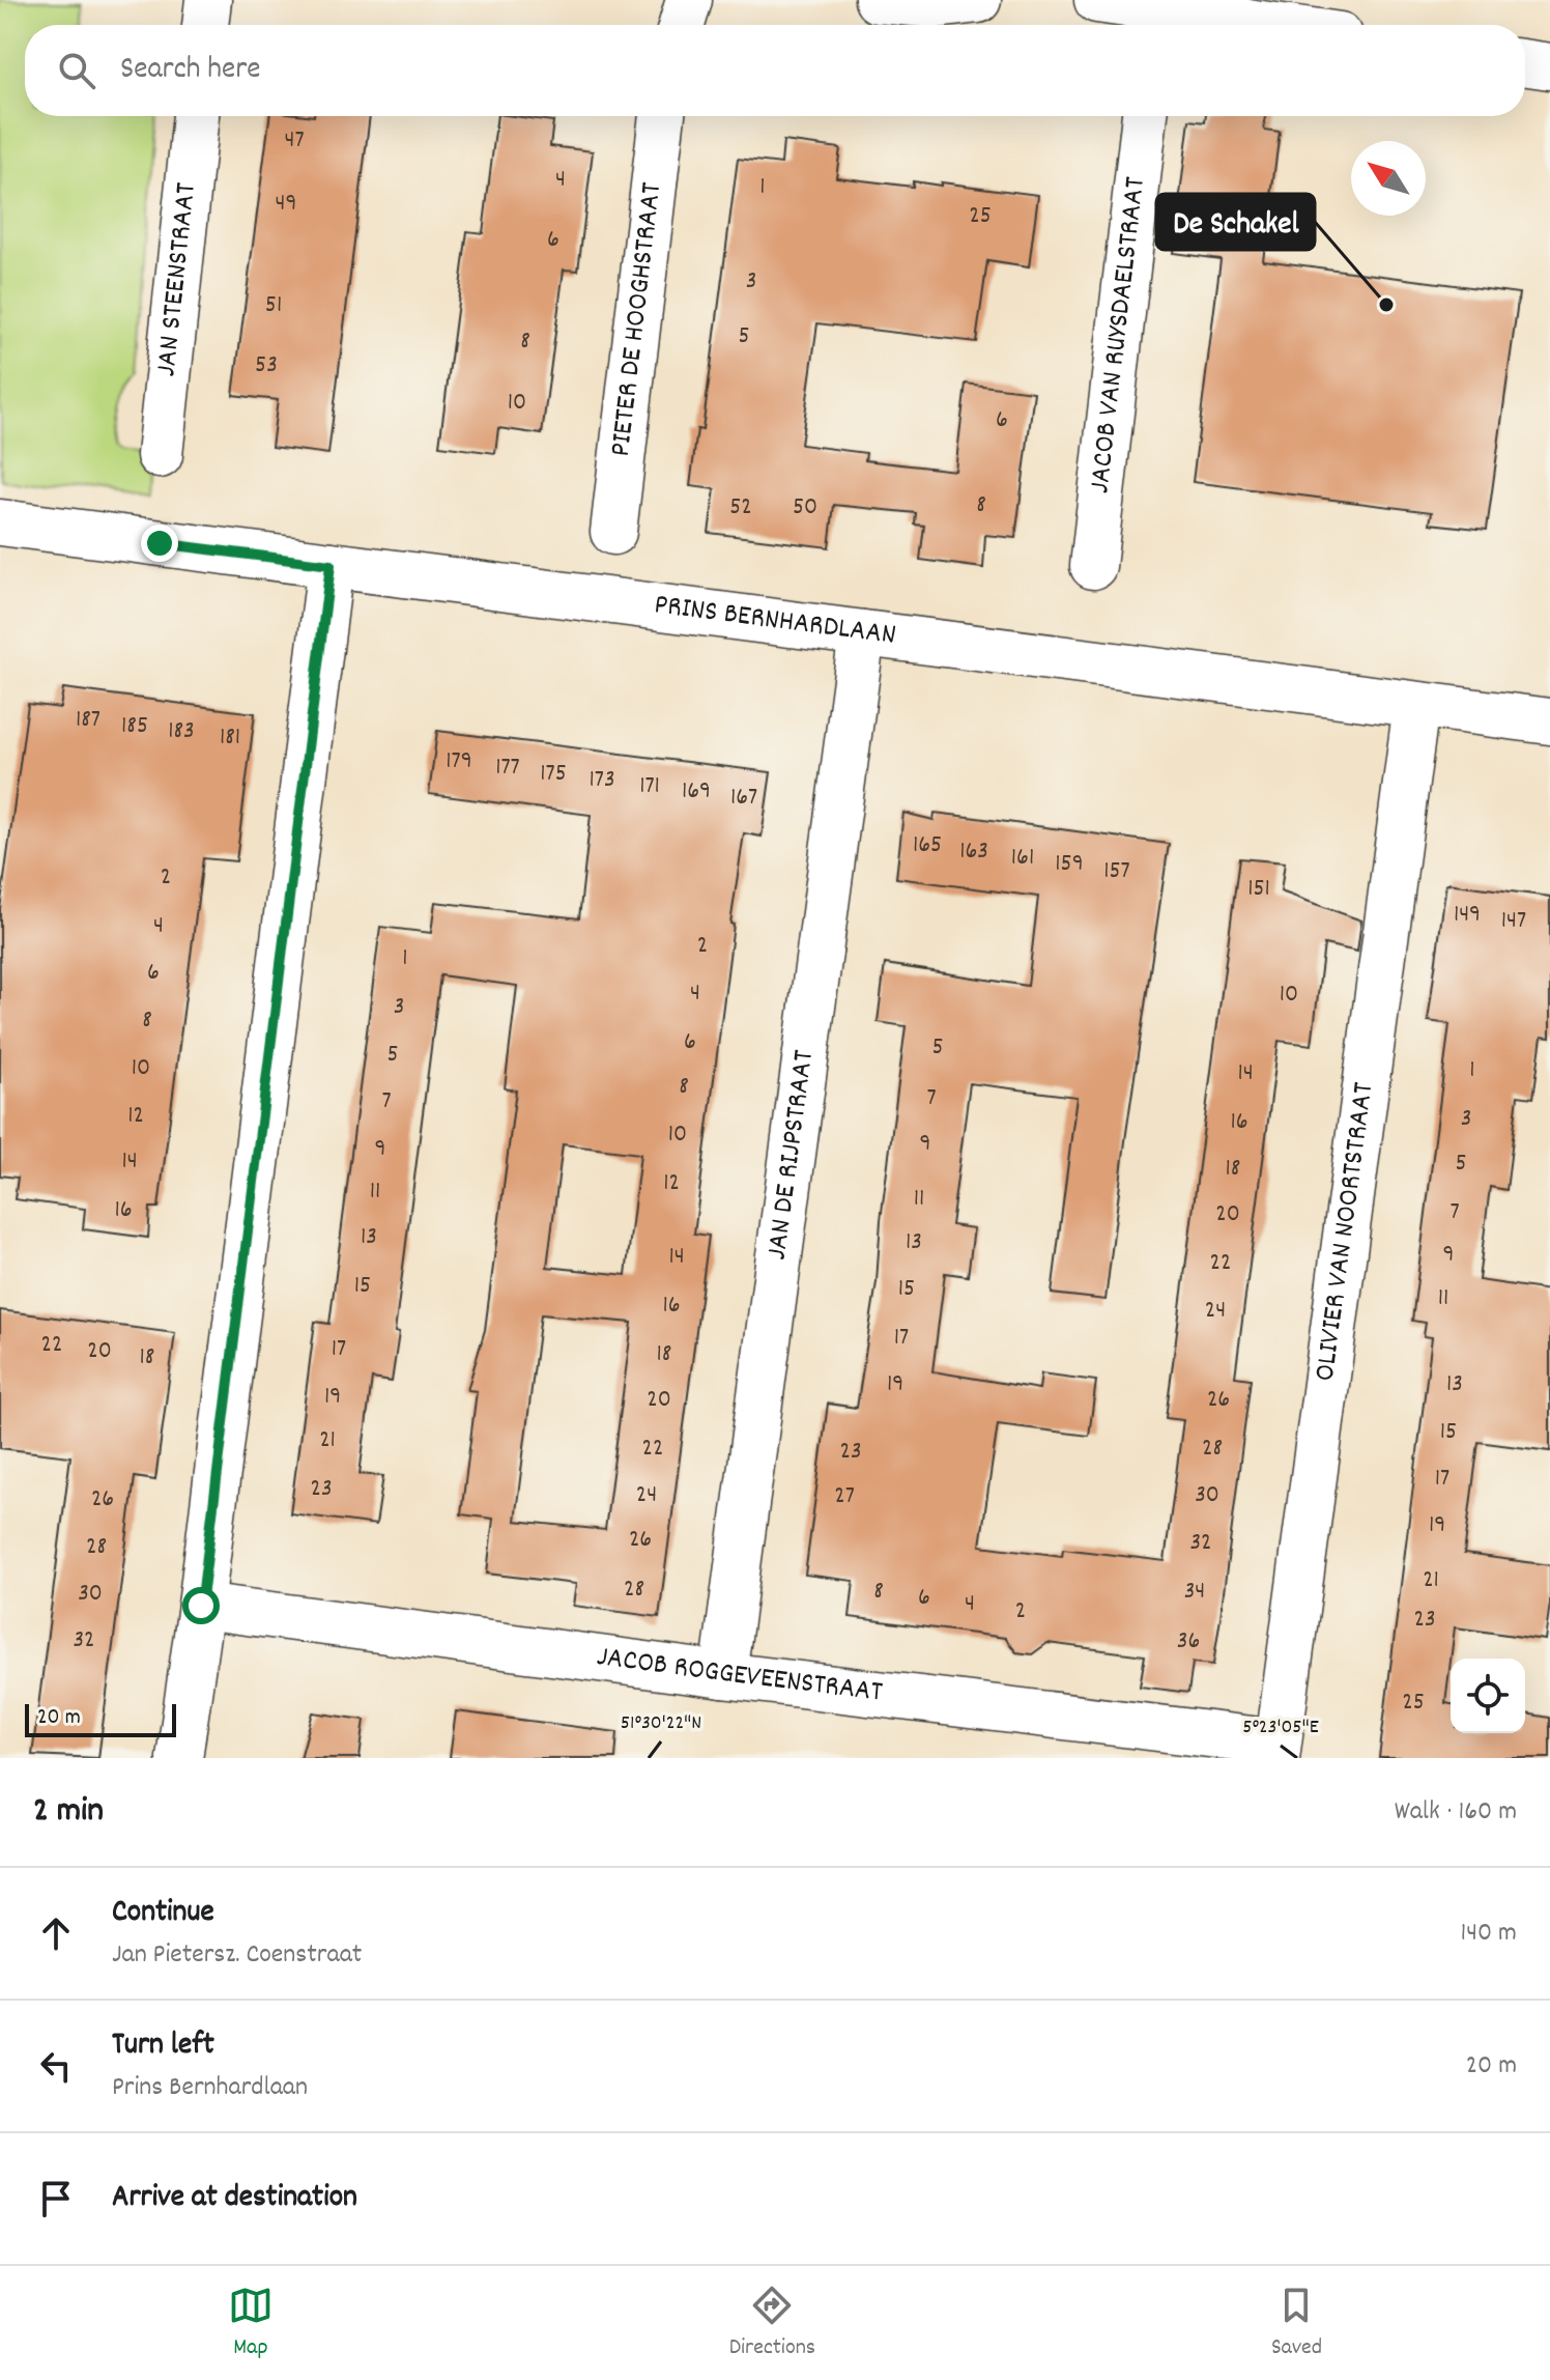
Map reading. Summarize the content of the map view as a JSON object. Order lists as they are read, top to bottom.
{
  "streets": {
    "street": [
      "JAN STEENSTRAAT",
      "PIETER DE HOOGHSTRAAT",
      "JACOB VAN RUYSDAELSTRAAT",
      "PRINS BERNHARDLAAN",
      "JAN DE RIJPSTRAAT",
      "OLIVIER VAN NOORTSTRAAT",
      "JACOB ROGGEVEENSTRAAT"
    ]
  },
  "crossings": [
    ["PRINS BERNHARDLAAN", "JAN DE RIJPSTRAAT"],
    ["PRINS BERNHARDLAAN", "OLIVIER VAN NOORTSTRAAT"],
    ["JAN DE RIJPSTRAAT", "JACOB ROGGEVEENSTRAAT"],
    ["OLIVIER VAN NOORTSTRAAT", "JACOB ROGGEVEENSTRAAT"]
  ],
  "places": ["De Schakel"],
  "house_numbers": [
    "47",
    "4",
    "1",
    "49",
    "25",
    "6",
    "3",
    "51",
    "5",
    "8",
    "53",
    "10",
    "6",
    "8",
    "52",
    "50",
    "187",
    "185",
    "183",
    "181",
    "179",
    "177",
    "175",
    "173",
    "171",
    "169",
    "167",
    "165",
    "163",
    "161",
    "159",
    "157",
    "2",
    "151",
    "149",
    "147",
    "4",
    "2",
    "1",
    "6",
    "4",
    "10",
    "3",
    "8",
    "6",
    "5",
    "5",
    "10",
    "1",
    "14",
    "8",
    "7",
    "7",
    "12",
    "3",
    "16",
    "10",
    "9",
    "9",
    "14",
    "5",
    "18",
    "12",
    "11",
    "11",
    "16",
    "7",
    "20",
    "13",
    "13",
    "9",
    "14",
    "22",
    "15",
    "15",
    "11",
    "16",
    "24",
    "17",
    "22",
    "17",
    "20",
    "18",
    "18",
    "19",
    "13",
    "19",
    "20",
    "26",
    "15",
    "21",
    "22",
    "28",
    "23",
    "17",
    "23",
    "24",
    "30",
    "27",
    "26",
    "19",
    "26",
    "32",
    "28",
    "21",
    "28",
    "8",
    "34",
    "30",
    "6",
    "4",
    "2",
    "23",
    "32",
    "36",
    "25"
  ],
  "scale_bar": "20 m",
  "north": "top left",
  "page": {
    "search": "Search here",
    "scale": "20 m",
    "heading": ["2 min", "Walk · 160 m"],
    "list": [
      ["Continue", "Jan Pietersz. Coenstraat", "140 m"],
      ["Turn left", "Prins Bernhardlaan", "20 m"],
      "Arrive at destination"
    ],
    "nav": ["Map", "Directions", "Saved"]
  },
  "coordinates": ["51°30'22\"N", "5°23'05\"E"]
}
